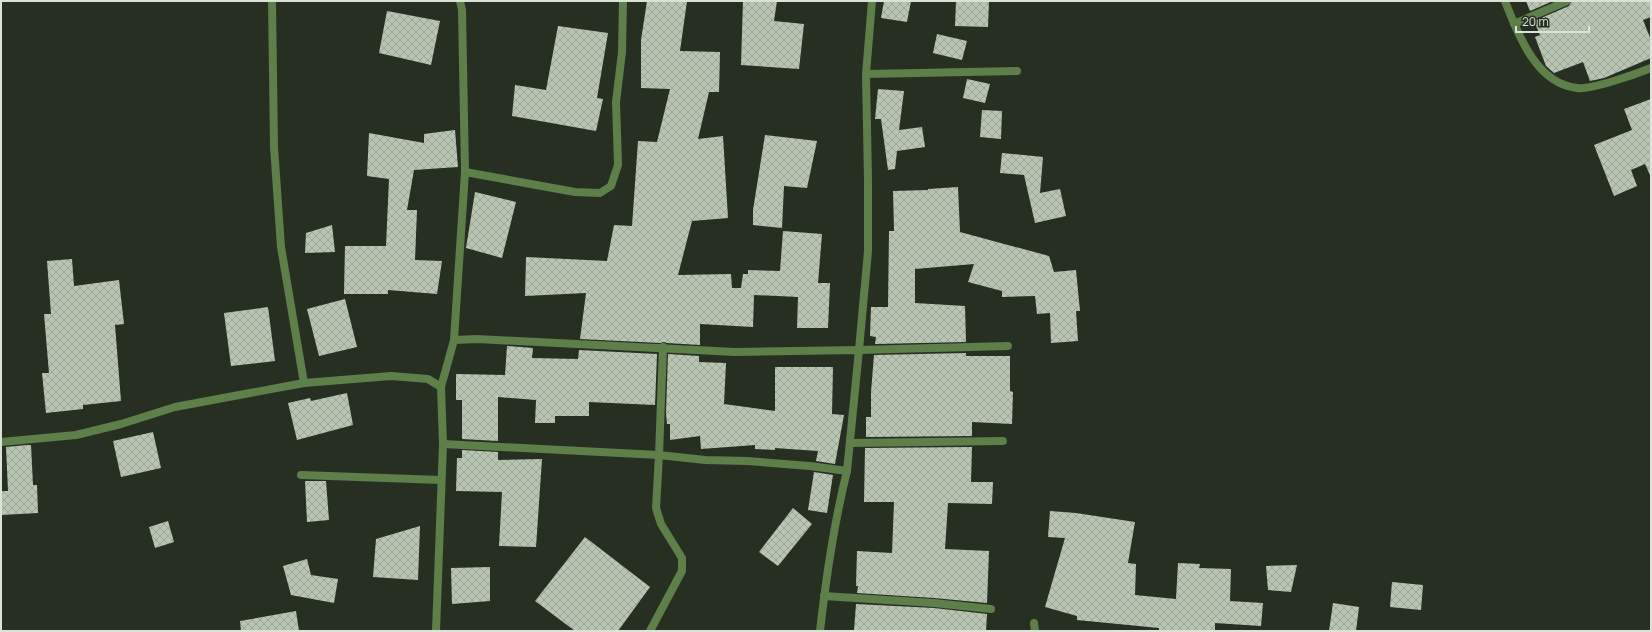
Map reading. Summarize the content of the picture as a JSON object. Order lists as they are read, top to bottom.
{
  "scale_bar": "20 m"
}
